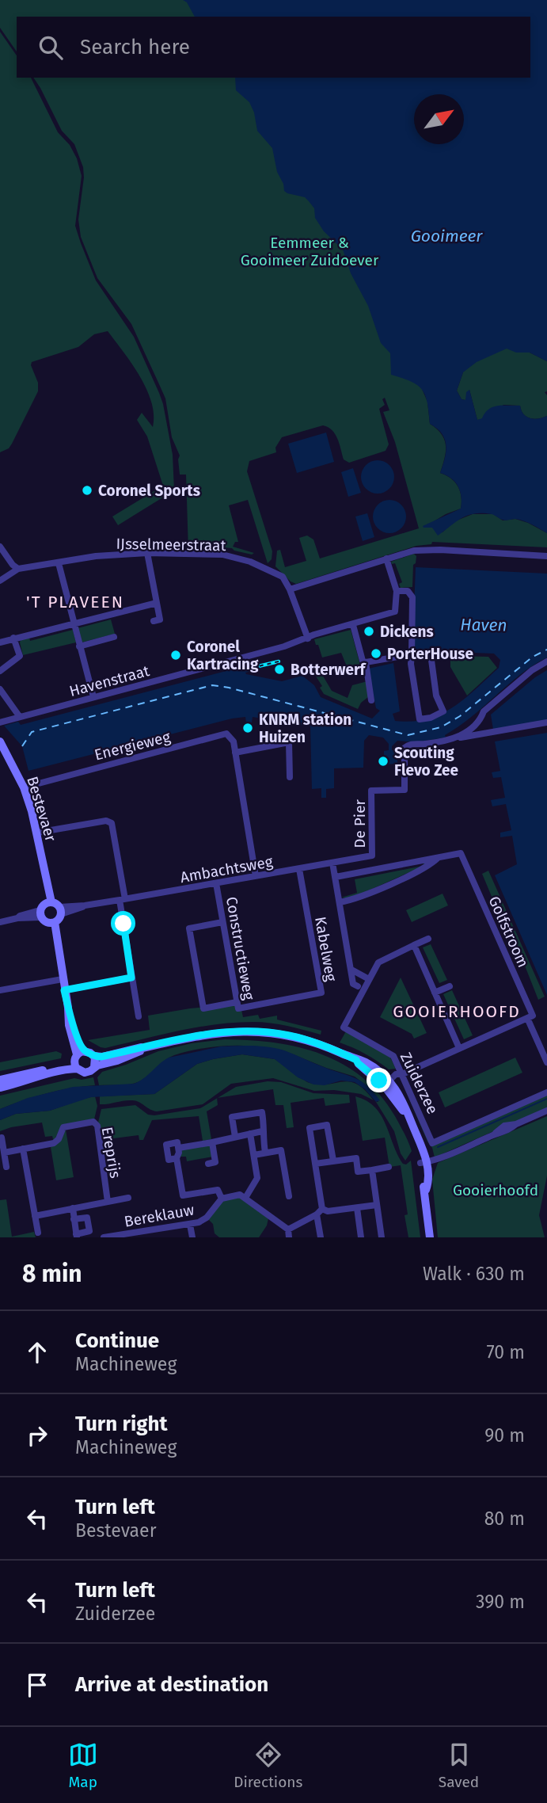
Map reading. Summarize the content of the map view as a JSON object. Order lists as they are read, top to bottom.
{
  "streets": {
    "street": [
      "IJsselmeerstraat",
      "Havenstraat",
      "Energieweg",
      "Bestevaer",
      "De Pier",
      "Ambachtsweg",
      "Golfstroom",
      "Constructieweg",
      "Kabelweg",
      "Zuiderzee",
      "Ereprijs",
      "Bereklauw"
    ]
  },
  "crossings": [
    ["IJsselmeerstraat", "Havenstraat"],
    ["Energieweg", "Bestevaer"],
    ["Bestevaer", "Ambachtsweg"],
    ["De Pier", "Ambachtsweg"],
    ["Ambachtsweg", "Constructieweg"],
    ["Ambachtsweg", "Kabelweg"],
    ["Constructieweg", "Kabelweg"]
  ],
  "districts": ["'T PLAVEEN", "GOOIERHOOFD"],
  "water": ["Gooimeer", "Haven"],
  "parks": ["Eemmeer & Gooimeer Zuidoever", "Gooierhoofd"],
  "places": [
    "Coronel Sports",
    "Dickens",
    "PorterHouse",
    "Coronel Kartracing",
    "Botterwerf",
    "KNRM station Huizen",
    "Scouting Flevo Zee"
  ],
  "north": "top right",
  "page": {
    "search": "Search here",
    "heading": ["8 min", "Walk · 630 m"],
    "list": [
      ["Continue", "Machineweg", "70 m"],
      ["Turn right", "Machineweg", "90 m"],
      ["Turn left", "Bestevaer", "80 m"],
      ["Turn left", "Zuiderzee", "390 m"],
      "Arrive at destination"
    ],
    "nav": ["Map", "Directions", "Saved"]
  }
}
